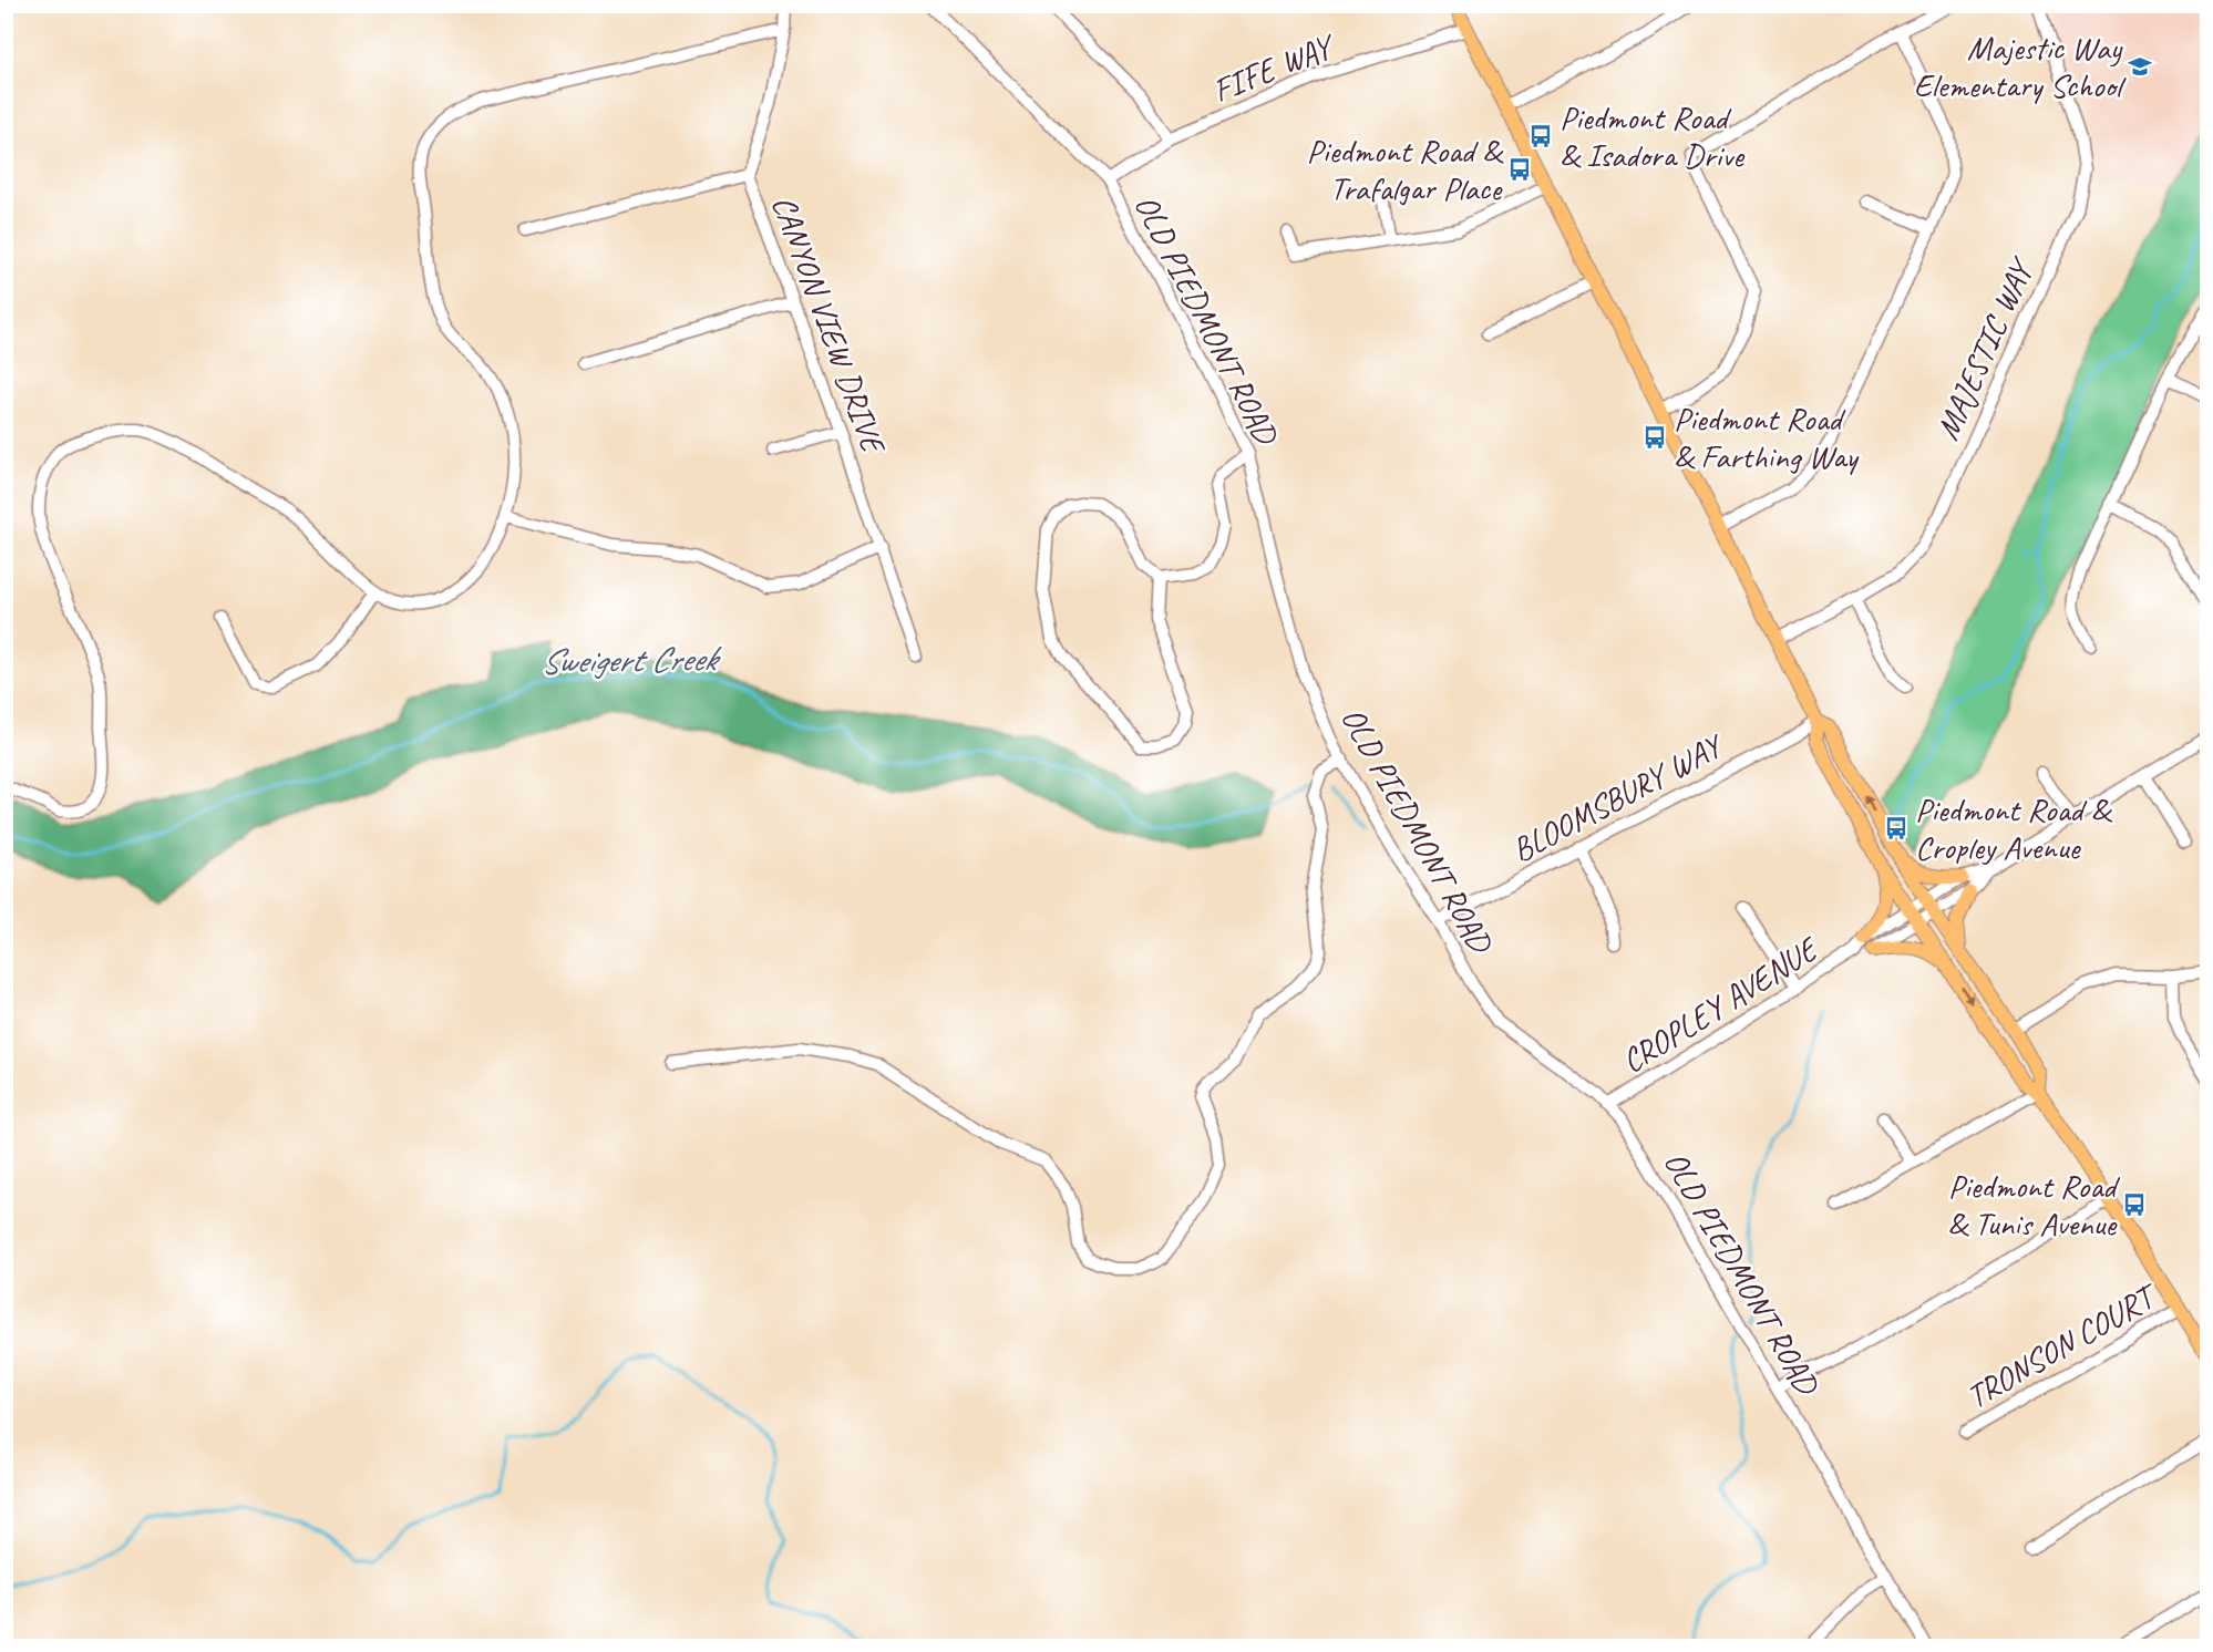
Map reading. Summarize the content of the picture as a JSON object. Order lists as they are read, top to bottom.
{
  "streets": {
    "street": [
      "FIFE WAY",
      "OLD PIEDMONT ROAD",
      "CANYON VIEW DRIVE",
      "MAJESTIC WAY",
      "BLOOMSBURY WAY",
      "CROPLEY AVENUE",
      "TRONSON COURT"
    ]
  },
  "crossings": [
    ["FIFE WAY", "OLD PIEDMONT ROAD"],
    ["OLD PIEDMONT ROAD", "BLOOMSBURY WAY"],
    ["OLD PIEDMONT ROAD", "CROPLEY AVENUE"]
  ],
  "water": ["Sweigert Creek"],
  "places": {
    "school or university": ["Majestic Way Elementary School"],
    "bus stop": [
      "Piedmont Road & Isadora Drive",
      "Piedmont Road & Trafalgar Place",
      "Piedmont Road & Farthing Way",
      "Piedmont Road & Cropley Avenue",
      "Piedmont Road & Tunis Avenue"
    ]
  }
}
